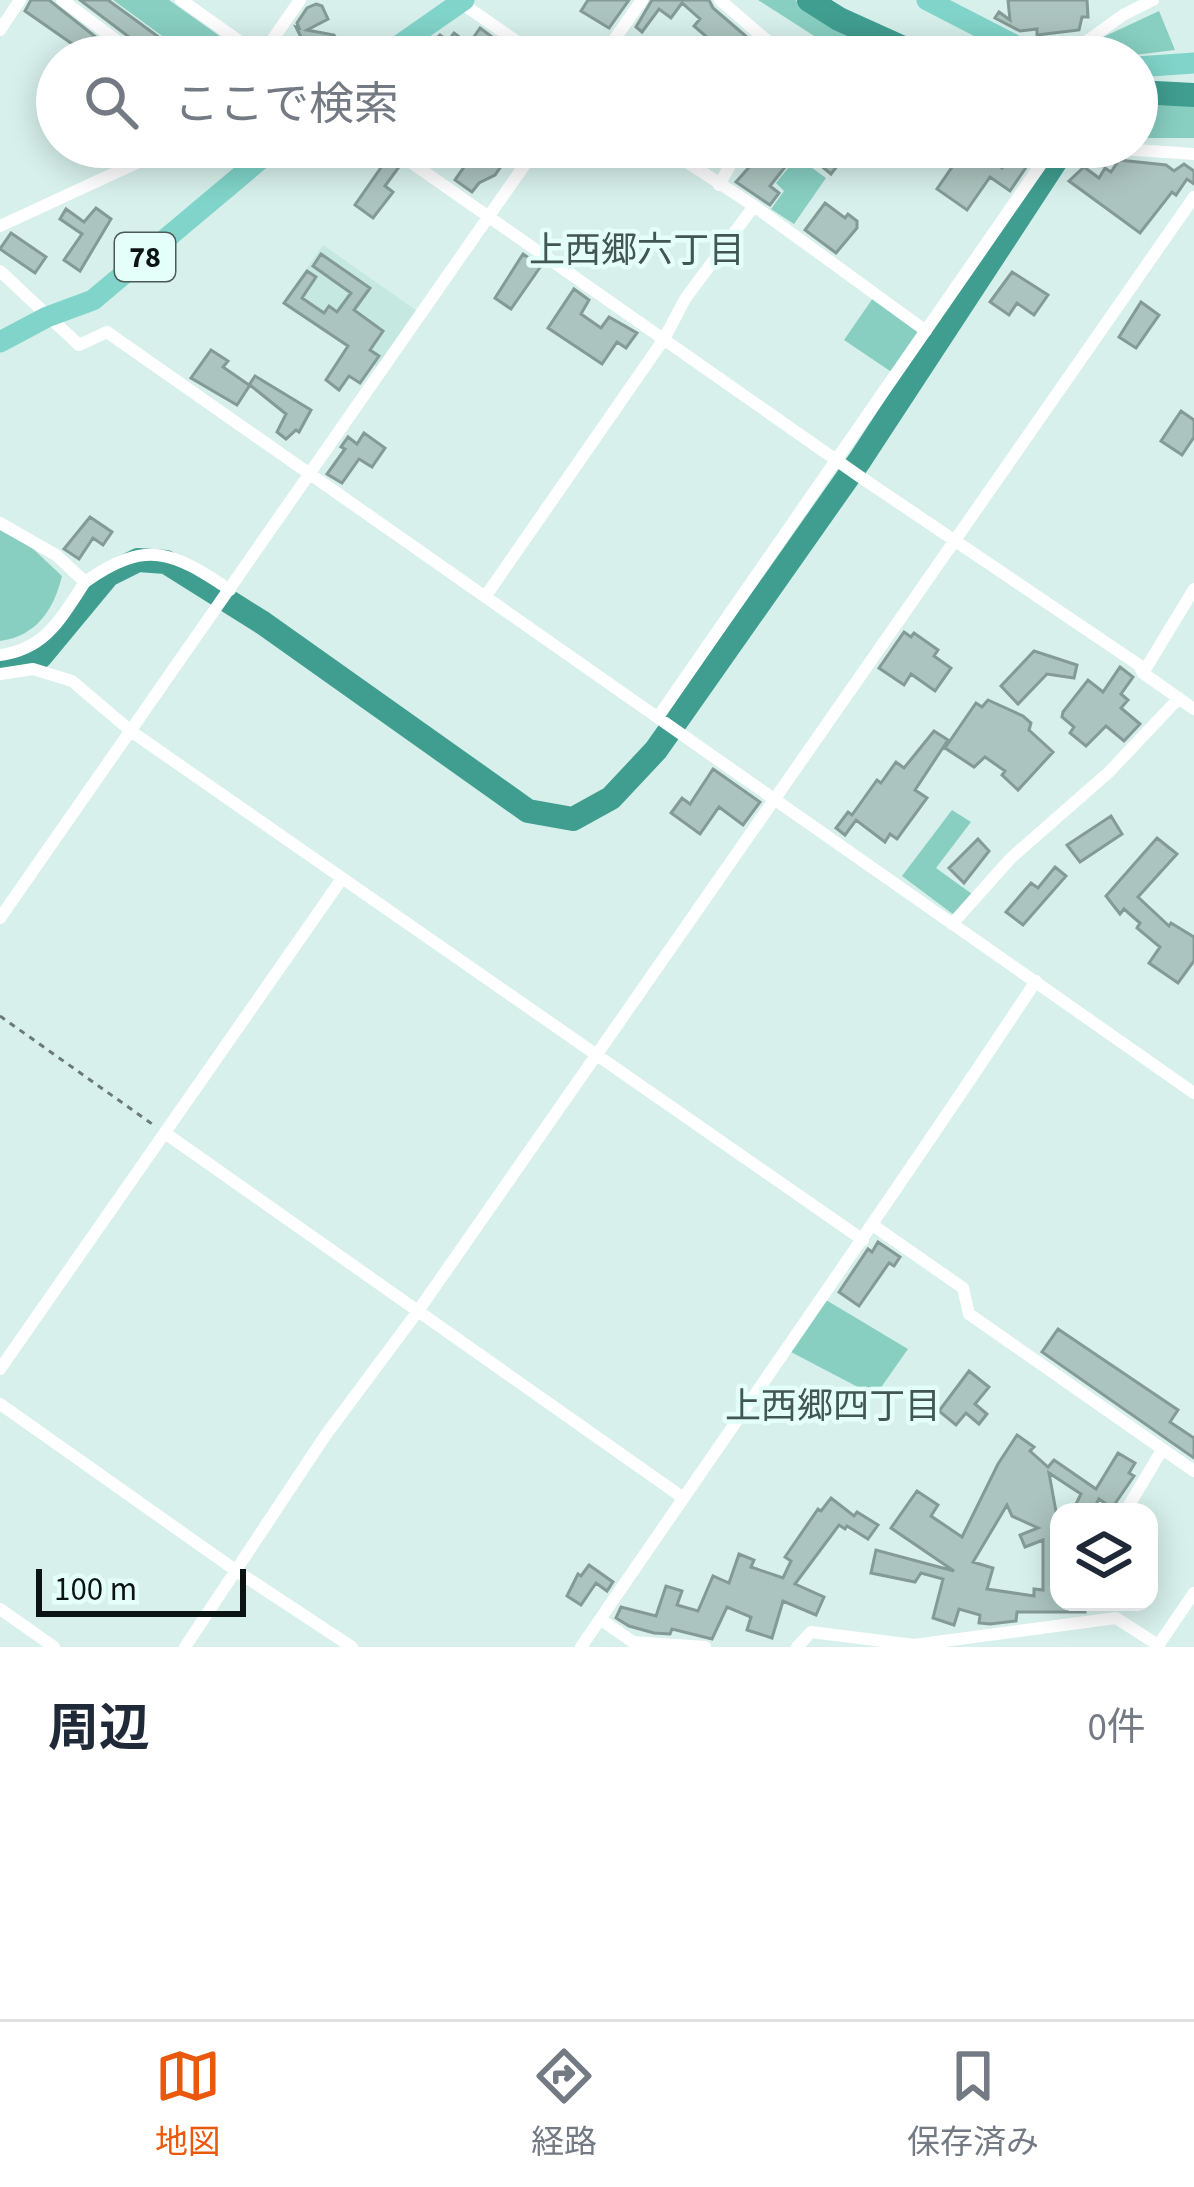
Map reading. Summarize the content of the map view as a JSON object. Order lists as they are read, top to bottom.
{
  "streets": {
    "main road": ["78"]
  },
  "districts": ["上西郷六丁目", "上西郷四丁目"],
  "scale_bar": "100 m",
  "page": {
    "search": "ここで検索",
    "scale": "100 m",
    "heading": ["周辺", "0件"],
    "nav": ["地図", "経路", "保存済み"]
  }
}
